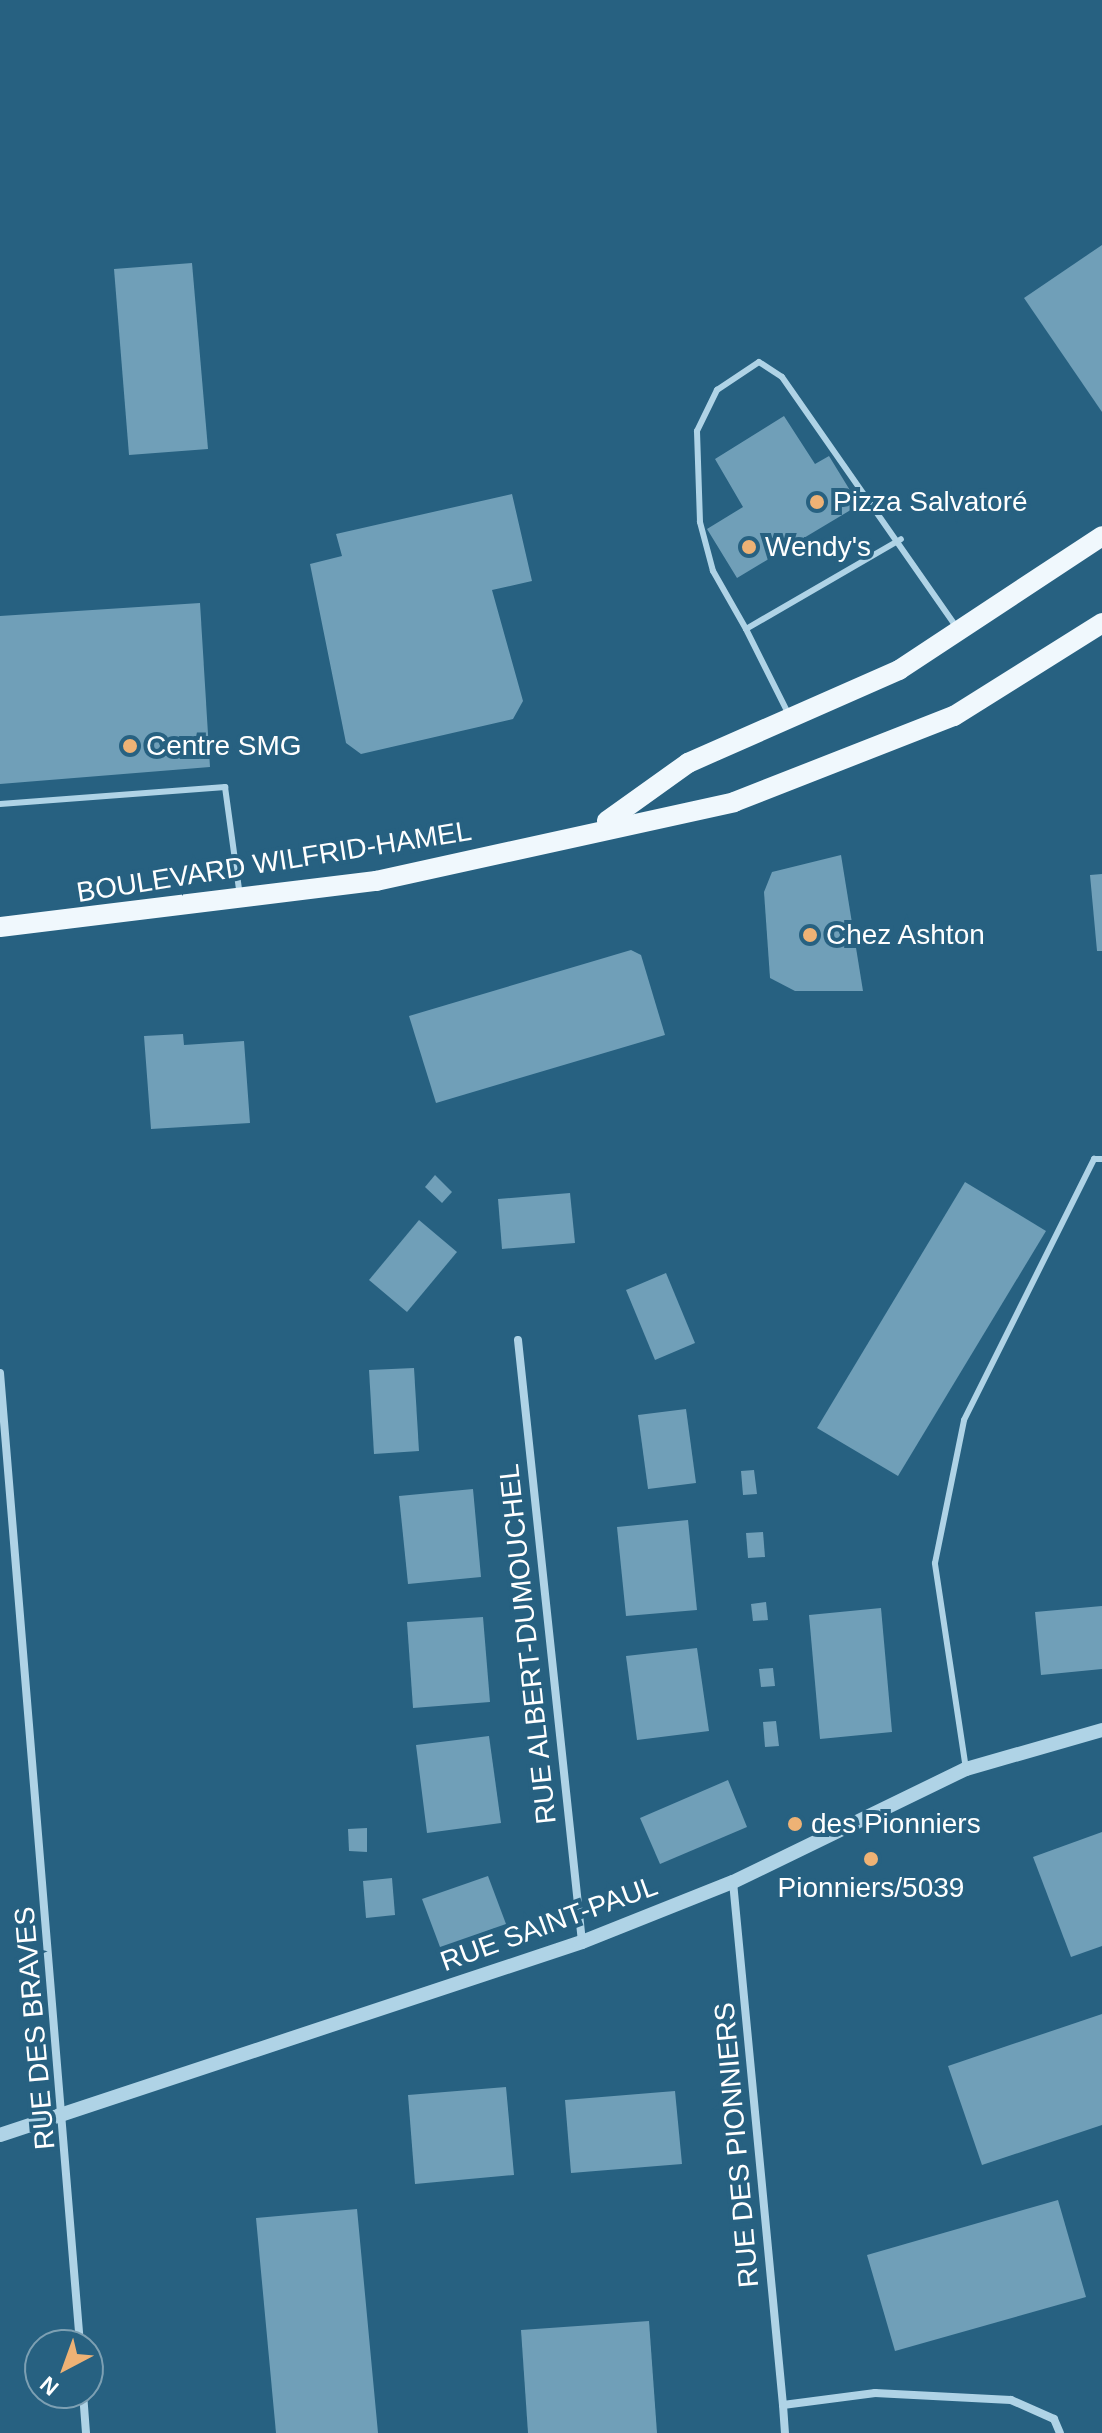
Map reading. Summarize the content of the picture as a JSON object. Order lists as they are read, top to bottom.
{
  "streets": {
    "main road": ["BOULEVARD WILFRID-HAMEL"],
    "street": [
      "RUE ALBERT-DUMOUCHEL",
      "RUE SAINT-PAUL",
      "RUE DES BRAVES",
      "RUE DES PIONNIERS"
    ]
  },
  "crossings": [
    ["RUE ALBERT-DUMOUCHEL", "RUE SAINT-PAUL"],
    ["RUE SAINT-PAUL", "RUE DES BRAVES"],
    ["RUE SAINT-PAUL", "RUE DES PIONNIERS"]
  ],
  "places": [
    "Pizza Salvatoré",
    "Wendy's",
    "Centre SMG",
    "Chez Ashton",
    "des Pionniers",
    "Pionniers/5039"
  ],
  "north": "bottom left"
}
